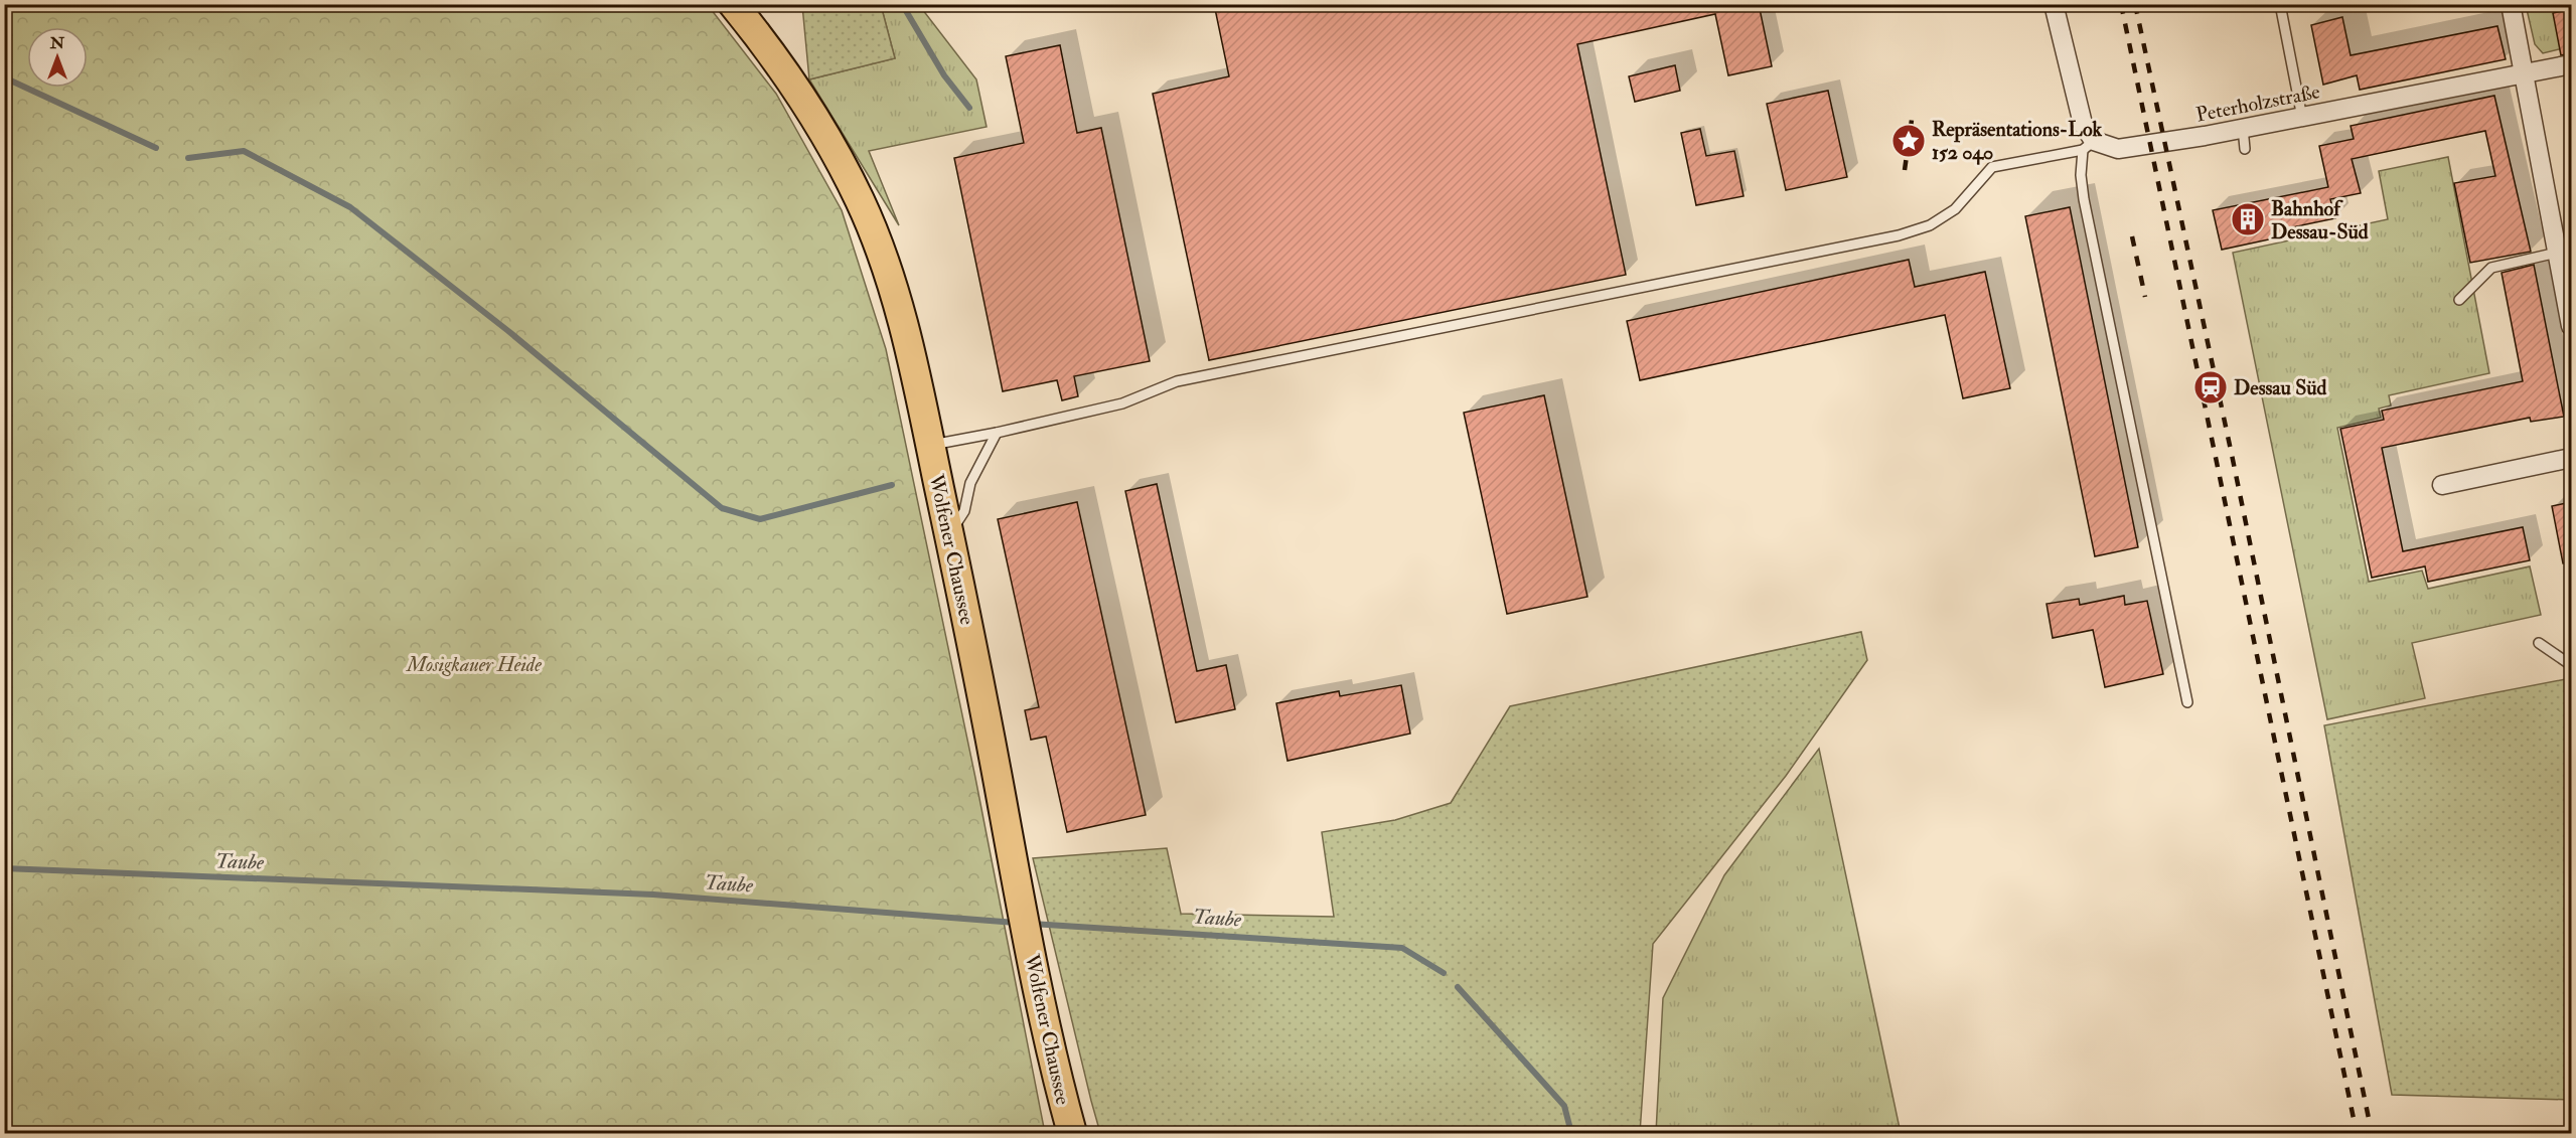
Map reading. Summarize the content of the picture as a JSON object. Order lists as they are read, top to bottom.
{
  "streets": {
    "main road": ["Wolfener Chaussee"],
    "street": ["Peterholzstraße"]
  },
  "water": ["Taube"],
  "parks": ["Mosigkauer Heide"],
  "places": {
    "place": ["Repräsentations-Lok 152 040"],
    "building": ["Bahnhof Dessau-Süd"],
    "station": ["Dessau Süd"]
  },
  "north": "top"
}
